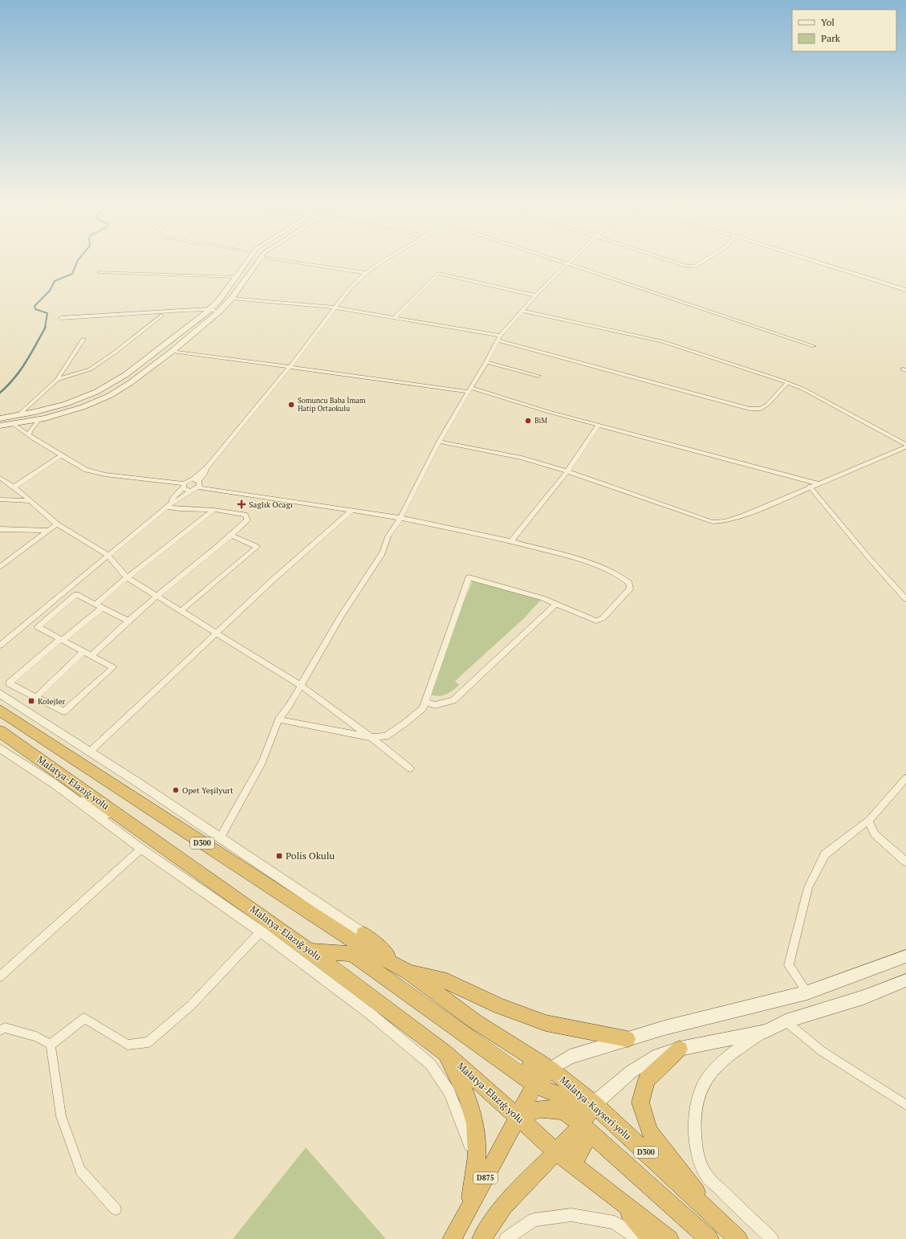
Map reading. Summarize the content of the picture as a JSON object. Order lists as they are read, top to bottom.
{
  "streets": {
    "highway": [
      "Malatya-Elazığ yolu",
      "D300",
      "Malatya-Kayseri yolu",
      "D875"
    ]
  },
  "crossings": [
    ["Malatya-Elazığ yolu", "D875"],
    ["D300", "Malatya-Kayseri yolu"]
  ],
  "places": {
    "other": ["Somuncu Baba İmam Hatip Ortaokulu", "BiM", "Opet Yeşilyurt"],
    "health": ["Saglık Ocagı"],
    "transit": ["Kolejler", "Polis Okulu"]
  },
  "legend": ["Yol", "Park"]
}
